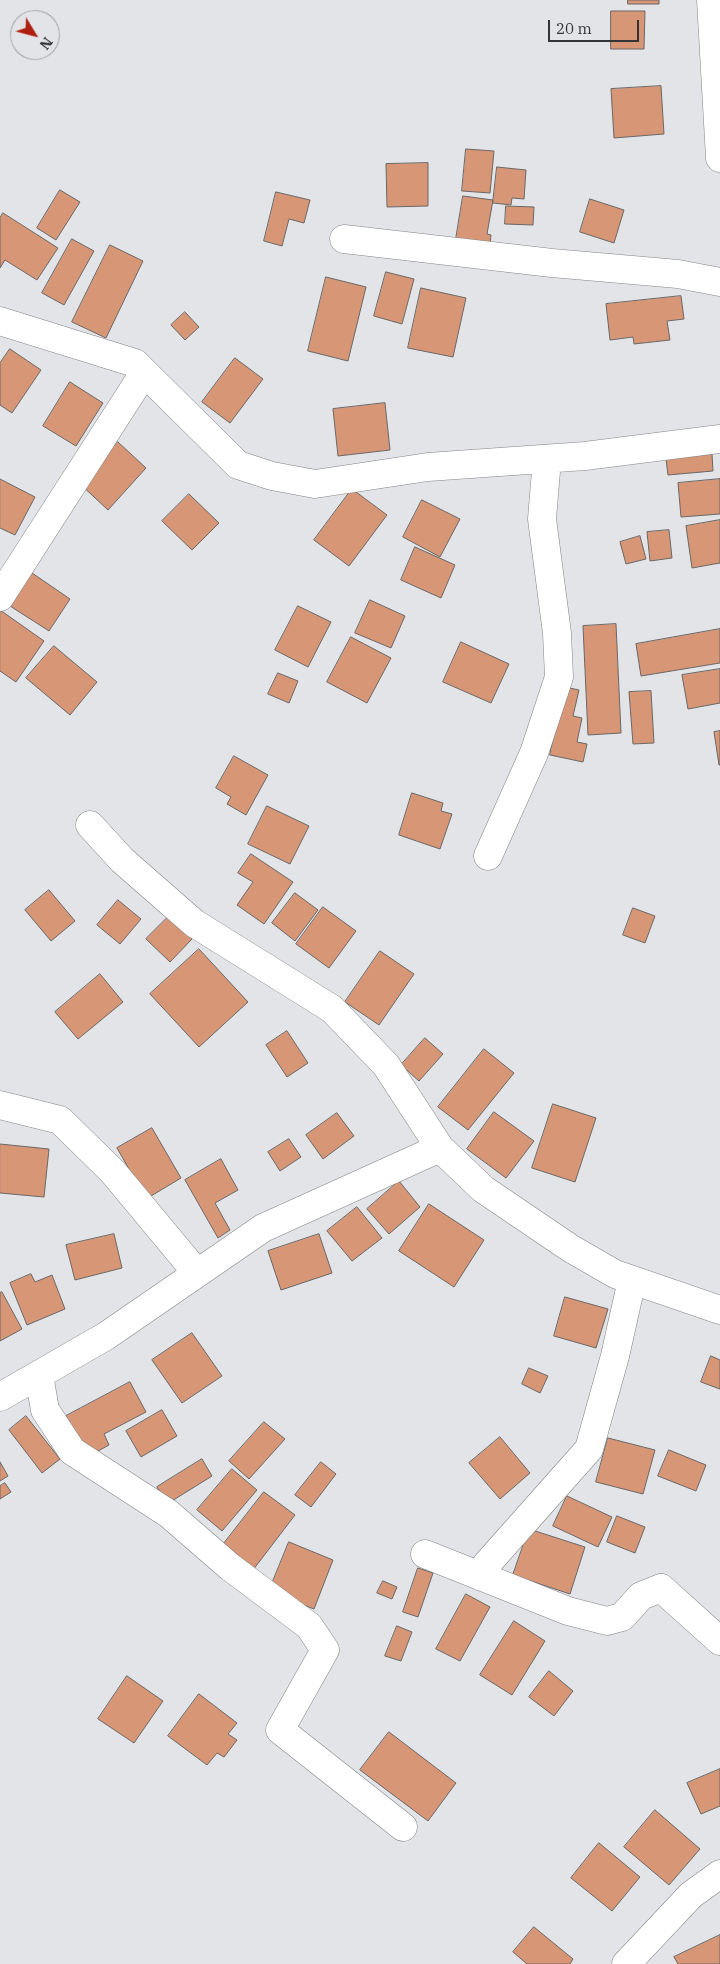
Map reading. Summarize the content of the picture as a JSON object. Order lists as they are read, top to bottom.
{
  "scale_bar": "20 m",
  "north": "bottom right"
}
